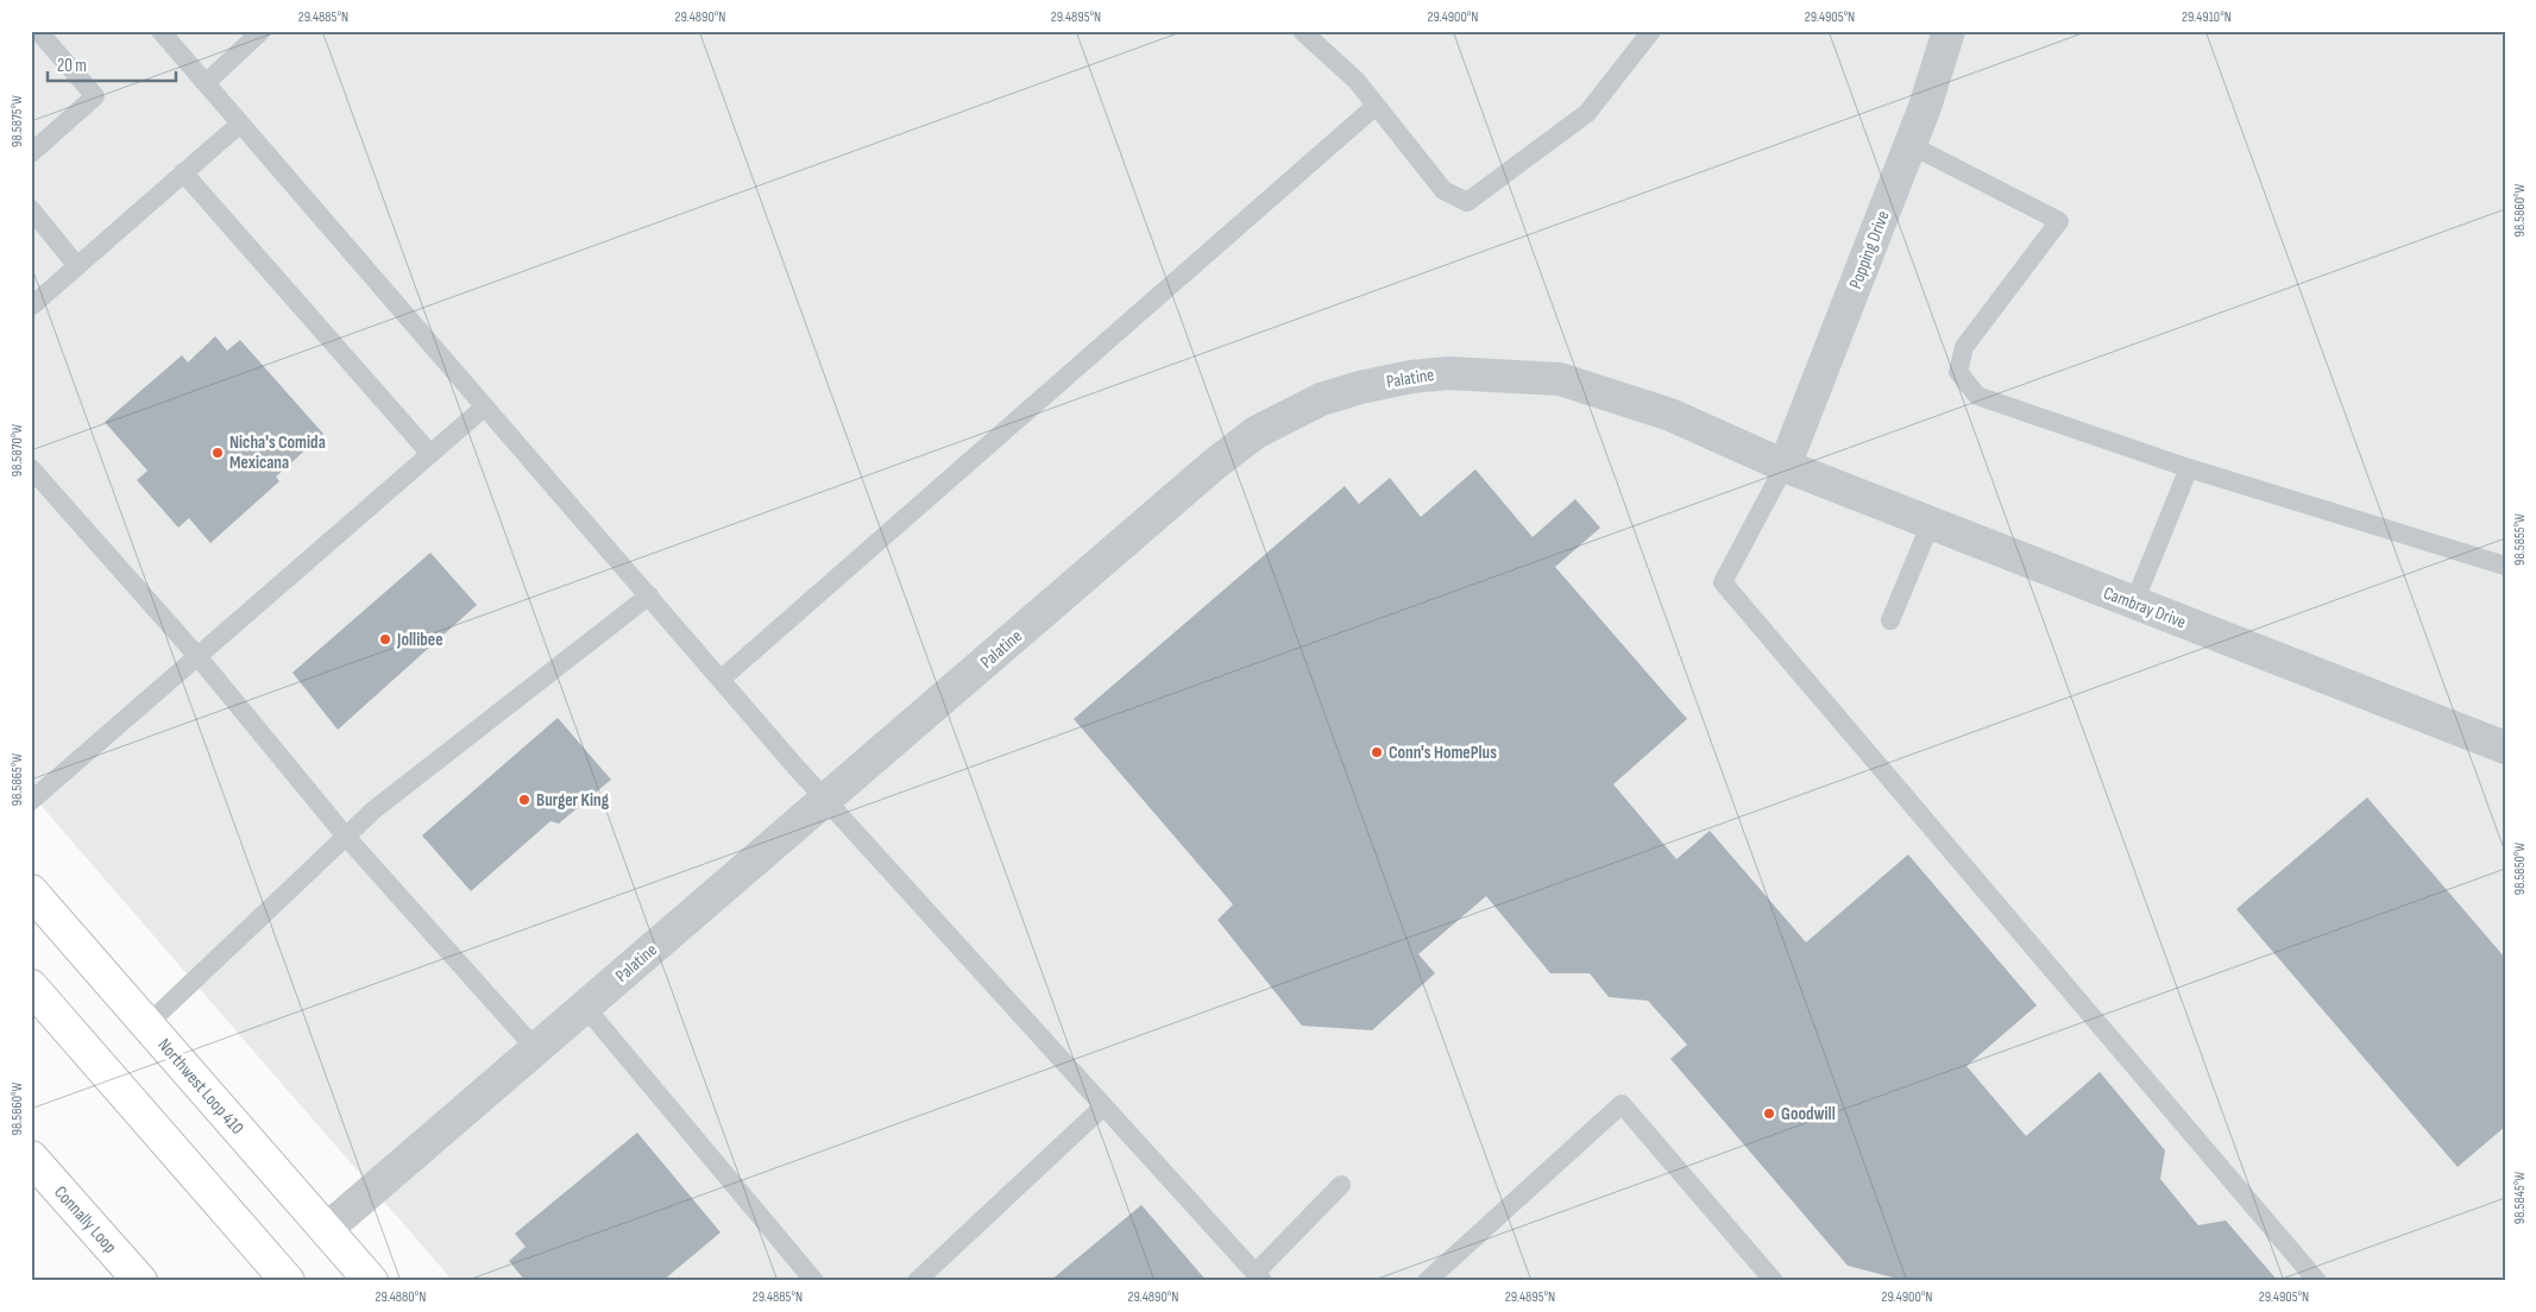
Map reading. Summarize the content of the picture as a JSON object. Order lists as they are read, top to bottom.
{
  "streets": {
    "main road": ["Northwest Loop 410", "Connally Loop"],
    "street": ["Popping Drive", "Palatine", "Cambray Drive"]
  },
  "crossings": [
    ["Popping Drive", "Palatine"],
    ["Popping Drive", "Cambray Drive"],
    ["Palatine", "Cambray Drive"],
    ["Palatine", "Northwest Loop 410"]
  ],
  "places": [
    "Nicha's Comida Mexicana",
    "Jollibee",
    "Conn's HomePlus",
    "Burger King",
    "Goodwill"
  ],
  "scale_bar": "20 m",
  "coordinates": [
    "29.4885°N",
    "29.4890°N",
    "29.4895°N",
    "29.4900°N",
    "29.4905°N",
    "29.4910°N",
    "98.5875°W",
    "98.5860°W",
    "98.5870°W",
    "98.5855°W",
    "98.5865°W",
    "98.5850°W",
    "98.5845°W",
    "29.4880°N"
  ]
}
